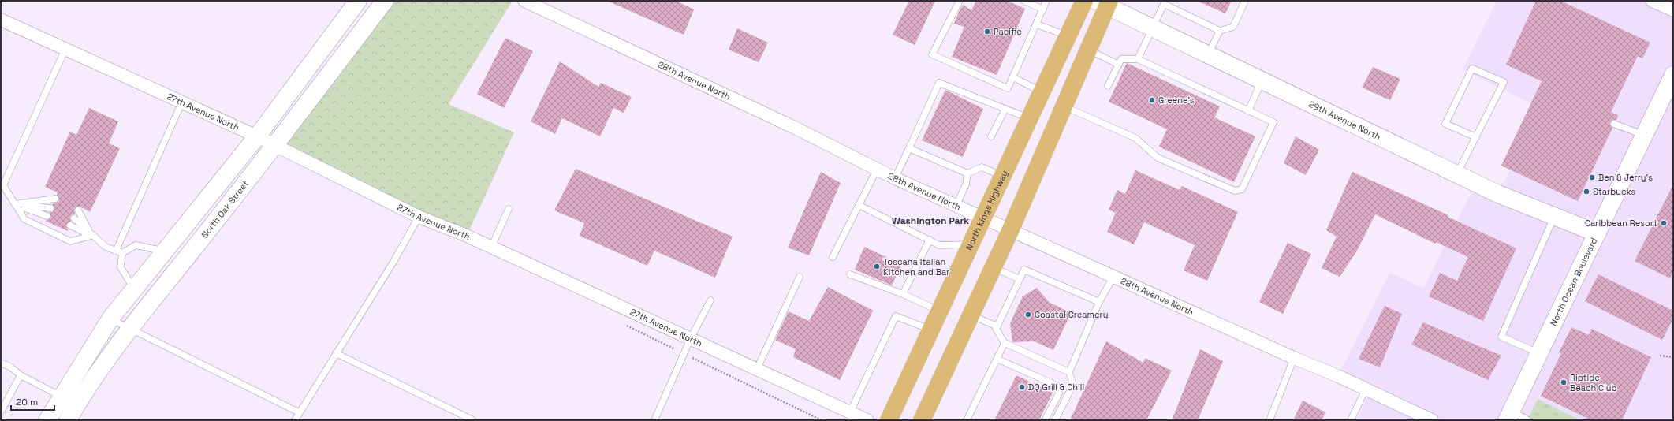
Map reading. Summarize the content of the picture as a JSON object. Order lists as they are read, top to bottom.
{
  "streets": {
    "main road": [
      "29th Avenue North",
      "North Oak Street",
      "North Kings Highway",
      "North Ocean Boulevard"
    ],
    "street": ["28th Avenue North", "27th Avenue North"]
  },
  "crossings": [
    ["28th Avenue North", "North Kings Highway"],
    ["27th Avenue North", "North Oak Street"],
    ["29th Avenue North", "North Ocean Boulevard"]
  ],
  "districts": ["Washington Park"],
  "places": [
    "Pacific",
    "Greene's",
    "Ben & Jerry's",
    "Starbucks",
    "Caribbean Resort",
    "Toscana Italian Kitchen and Bar",
    "Coastal Creamery",
    "Riptide Beach Club",
    "DQ Grill & Chill"
  ],
  "scale_bar": "20 m"
}
